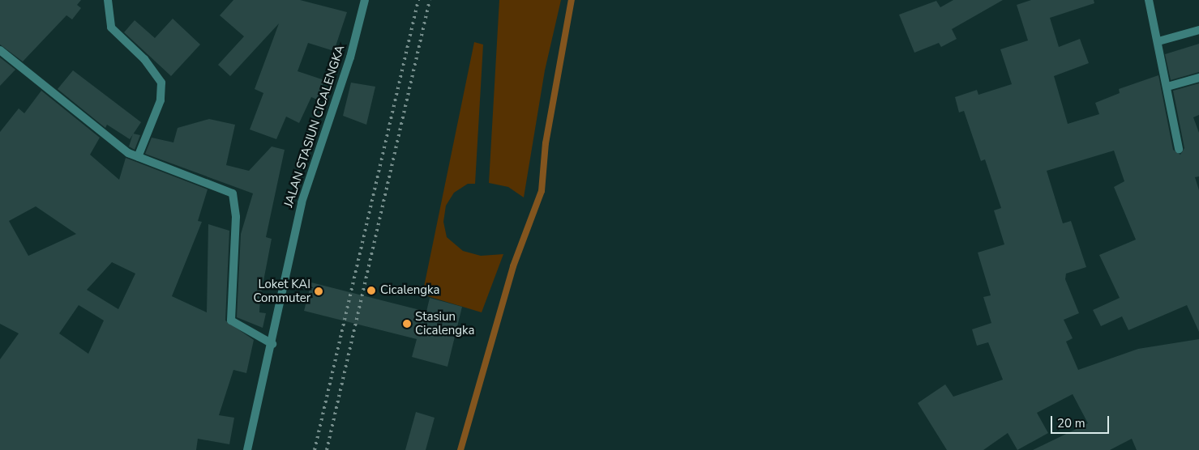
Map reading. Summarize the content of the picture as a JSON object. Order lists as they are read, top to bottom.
{
  "streets": {
    "street": ["JALAN STASIUN CICALENGKA"]
  },
  "places": ["Cicalengka", "Loket KAI Commuter", "Stasiun Cicalengka"],
  "scale_bar": "20 m"
}
